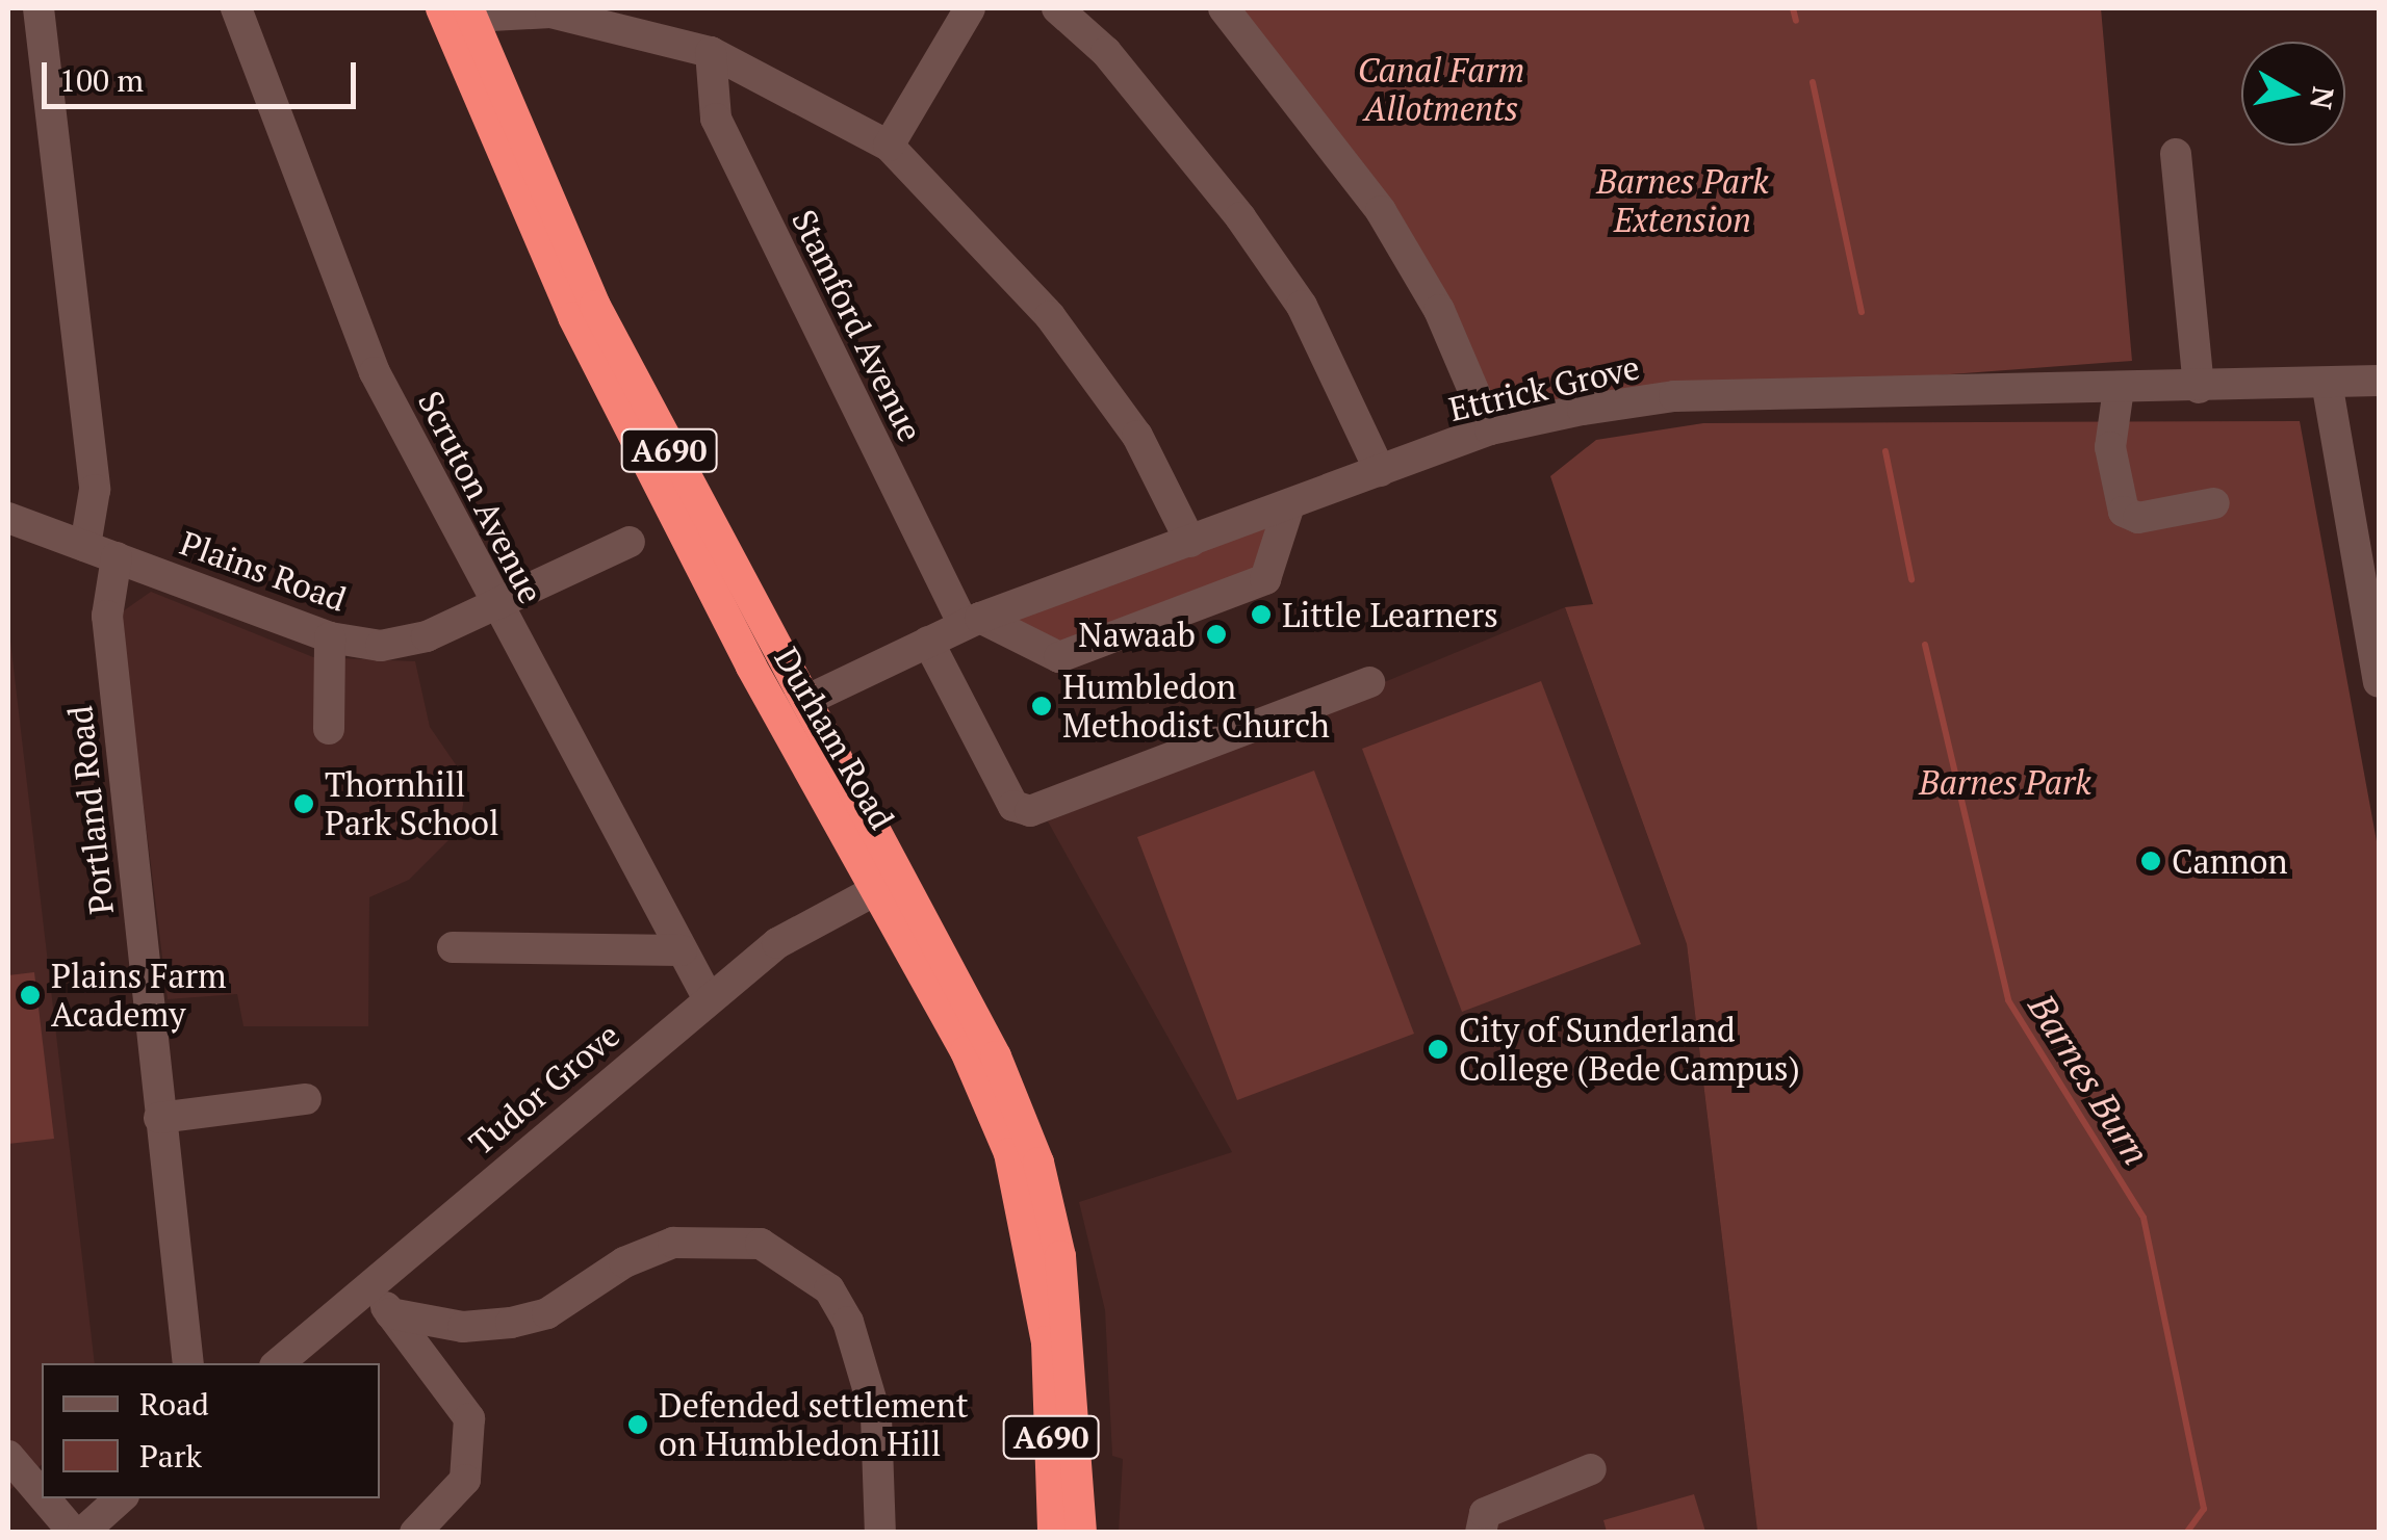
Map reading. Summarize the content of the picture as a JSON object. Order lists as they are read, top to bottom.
{
  "streets": {
    "highway": ["A690", "Durham Road"],
    "street": [
      "Stamford Avenue",
      "Ettrick Grove",
      "Scruton Avenue",
      "Plains Road",
      "Portland Road",
      "Tudor Grove"
    ]
  },
  "crossings": [
    ["Stamford Avenue", "Ettrick Grove"],
    ["Ettrick Grove", "Durham Road"],
    ["Scruton Avenue", "Plains Road"],
    ["Scruton Avenue", "Tudor Grove"],
    ["Plains Road", "Portland Road"],
    ["Durham Road", "Tudor Grove"]
  ],
  "water": ["Barnes Burn"],
  "parks": ["Canal Farm Allotments", "Barnes Park Extension", "Barnes Park"],
  "places": [
    "Little Learners",
    "Nawaab",
    "Humbledon Methodist Church",
    "Thornhill Park School",
    "Cannon",
    "Plains Farm Academy",
    "City of Sunderland College (Bede Campus)",
    "Defended settlement on Humbledon Hill"
  ],
  "legend": ["Road", "Park"],
  "scale_bar": "100 m",
  "north": "right"
}
